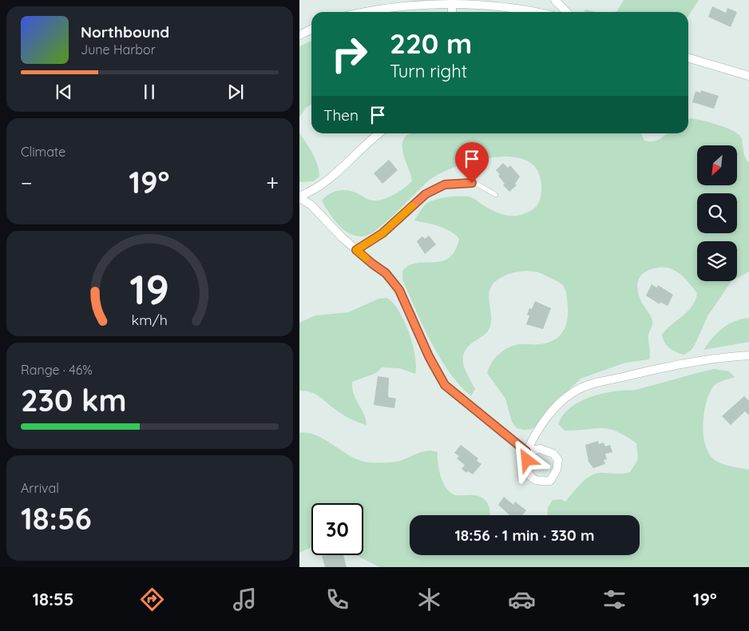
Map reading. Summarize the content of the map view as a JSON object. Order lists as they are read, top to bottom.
{
  "north": "bottom left",
  "page": {
    "turn": ["220 m", "Turn right"],
    "song": ["Northbound", "June Harbor"],
    "then": "Then",
    "tile": [
      "Climate",
      ["Range · 46%", "230 km"],
      ["Arrival", "18:56"]
    ],
    "heat": ["−", "19°", "+"],
    "limit": "30",
    "trip": "18:56 · 1 min · 330 m",
    "tabs": ["18:55", "19°"],
    "gauge": ["19", "km/h"]
  }
}
